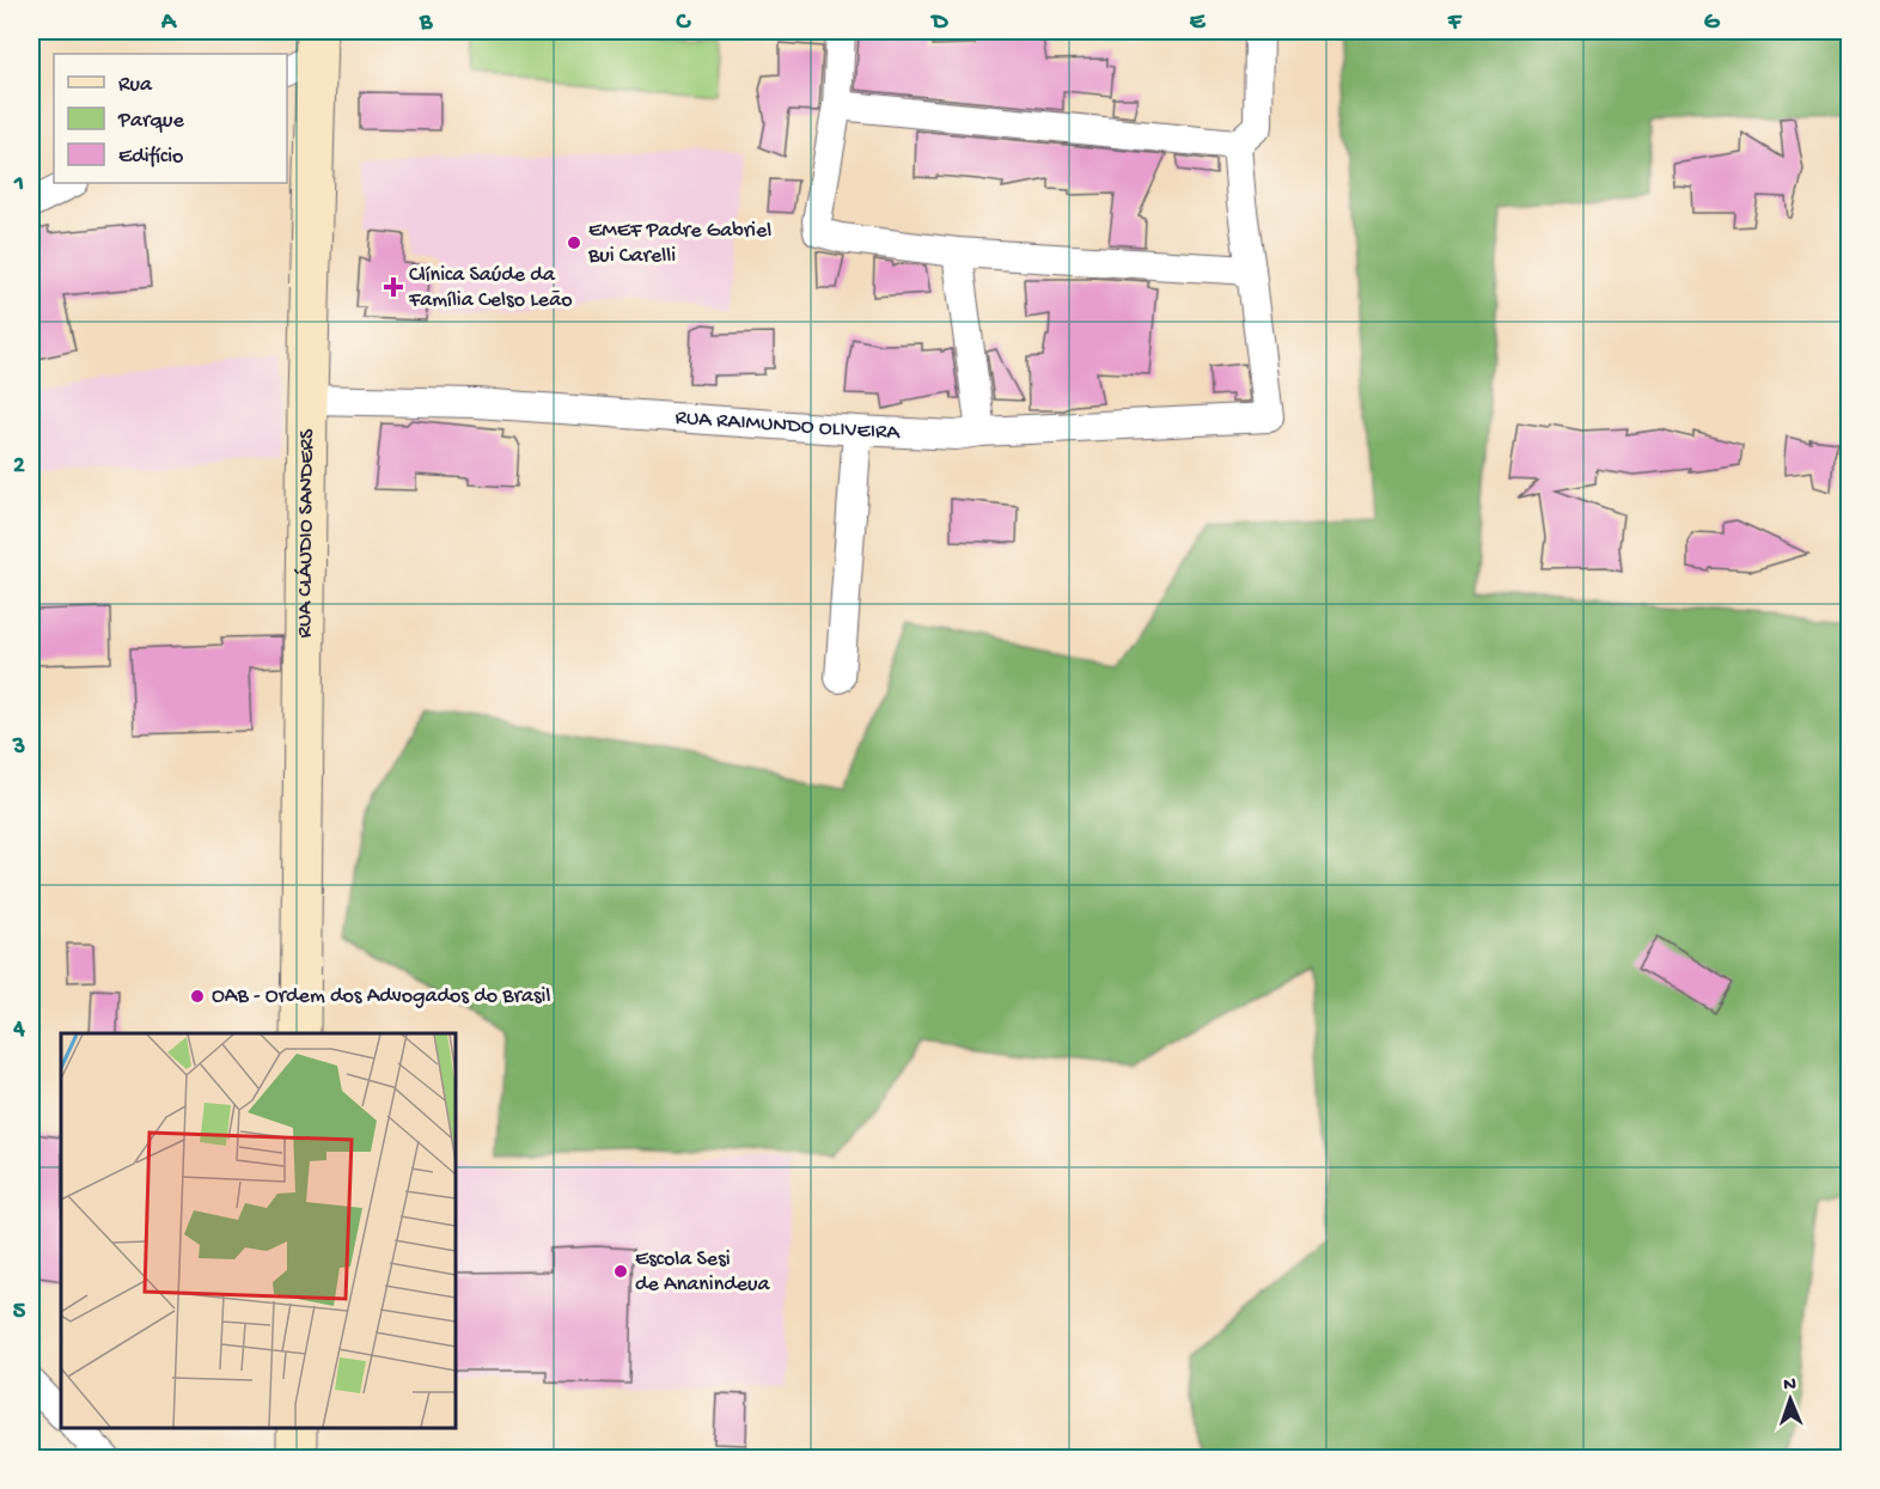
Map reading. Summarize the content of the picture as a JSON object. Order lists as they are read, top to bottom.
{
  "streets": {
    "main road": ["RUA CLÁUDIO SANDERS"],
    "street": ["RUA RAIMUNDO OLIVEIRA"]
  },
  "crossings": [
    ["RUA RAIMUNDO OLIVEIRA", "RUA CLÁUDIO SANDERS"]
  ],
  "places": {
    "other": ["EMEF Padre Gabriel Bui Carelli", "OAB - Ordem dos Advogados do Brasil", "Escola Sesi de Ananindeua"],
    "health": ["Clínica Saúde da Família Celso Leão"]
  },
  "legend": ["Rua", "Parque", "Edifício"],
  "north": "top",
  "grid": {
    "columns": [
      "A",
      "B",
      "C",
      "D",
      "E",
      "F",
      "G"
    ],
    "rows": [
      "1",
      "2",
      "3",
      "4",
      "5"
    ]
  }
}
